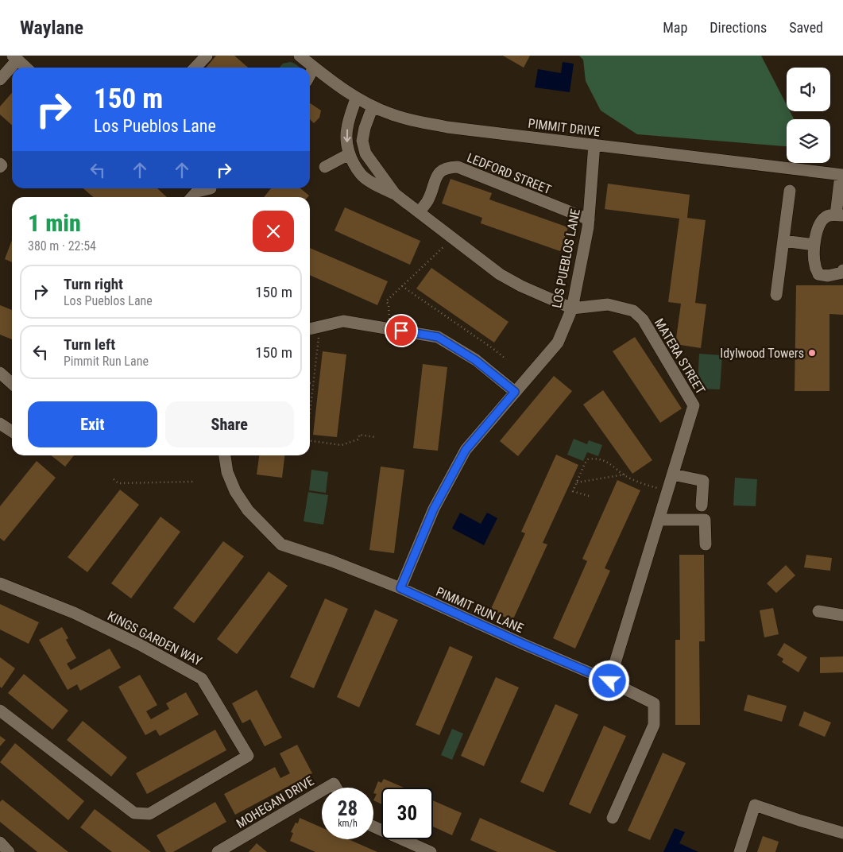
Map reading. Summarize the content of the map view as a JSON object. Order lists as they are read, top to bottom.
{
  "streets": {
    "street": [
      "PIMMIT DRIVE",
      "LEDFORD STREET",
      "LOS PUEBLOS LANE",
      "MATERA STREET",
      "PIMMIT RUN LANE",
      "KINGS GARDEN WAY",
      "MOHEGAN DRIVE"
    ]
  },
  "crossings": [
    ["PIMMIT DRIVE", "LOS PUEBLOS LANE"],
    ["PIMMIT DRIVE", "MATERA STREET"],
    ["LEDFORD STREET", "LOS PUEBLOS LANE"],
    ["LEDFORD STREET", "MATERA STREET"],
    ["LOS PUEBLOS LANE", "MATERA STREET"],
    ["LOS PUEBLOS LANE", "PIMMIT RUN LANE"],
    ["MATERA STREET", "PIMMIT RUN LANE"]
  ],
  "places": ["Idylwood Towers"],
  "page": {
    "header": "Waylane",
    "nav": ["Map", "Directions", "Saved"],
    "turn": ["150 m", "Los Pueblos Lane"],
    "heading": ["1 min", "380 m · 22:54"],
    "list": [
      {
        "name": "Turn right",
        "note": "Los Pueblos Lane",
        "value": "150 m"
      },
      {
        "name": "Turn left",
        "note": "Pimmit Run Lane",
        "value": "150 m"
      }
    ],
    "buttons": ["Exit", "Share"],
    "speed": "28 km/h",
    "limit": "30"
  }
}
